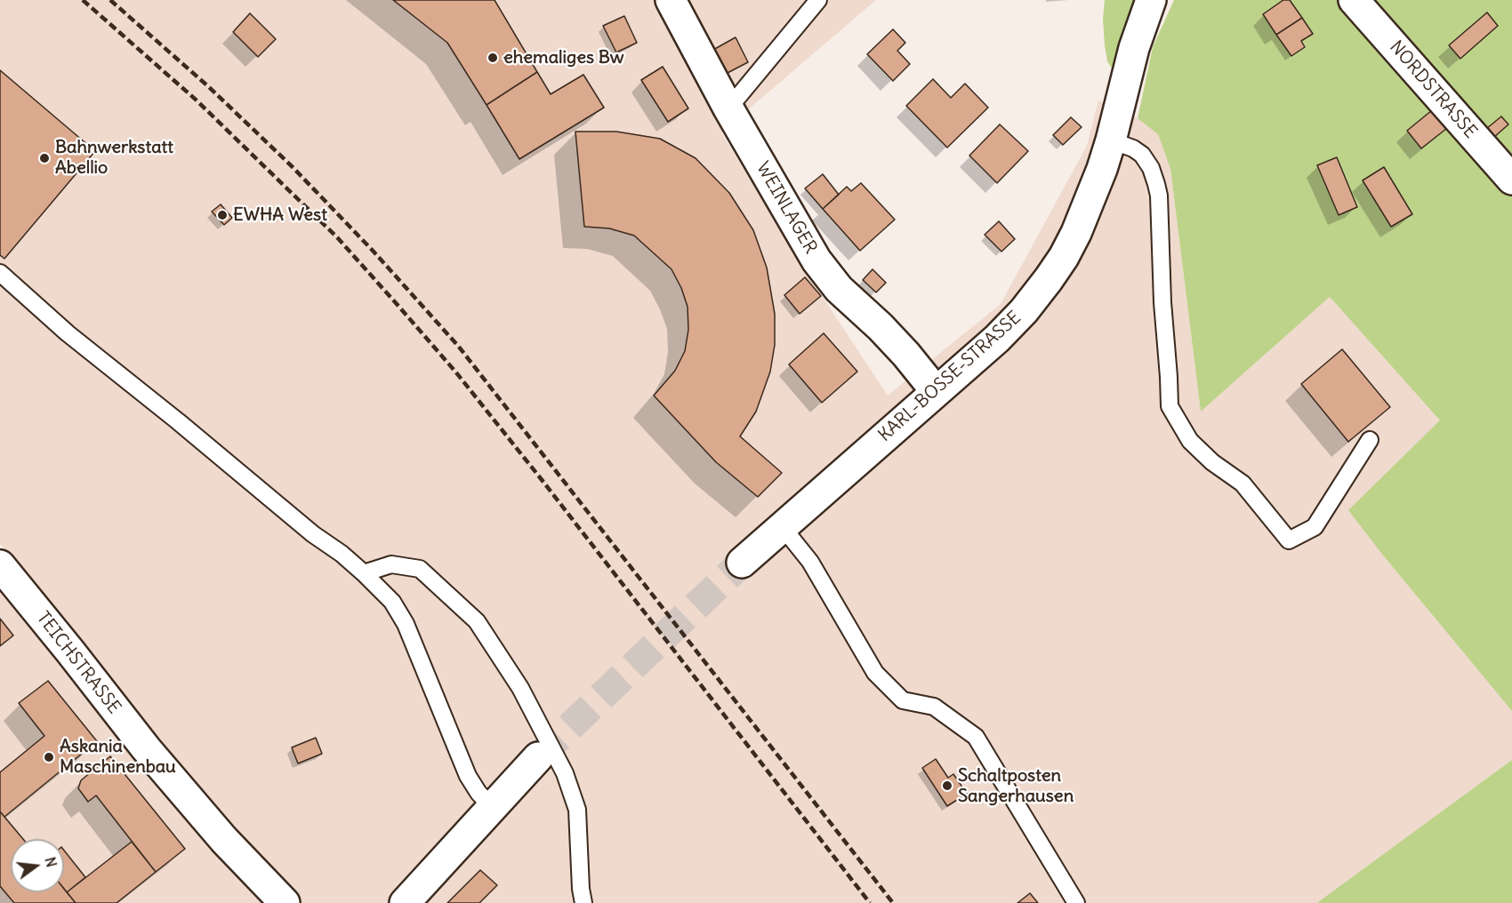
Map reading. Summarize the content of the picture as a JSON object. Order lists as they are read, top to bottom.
{
  "streets": {
    "street": [
      "NORDSTRASSE",
      "WEINLAGER",
      "KARL-BOSSE-STRASSE",
      "TEICHSTRASSE"
    ]
  },
  "crossings": [
    ["WEINLAGER", "KARL-BOSSE-STRASSE"]
  ],
  "places": [
    "ehemaliges Bw",
    "Bahnwerkstatt Abellio",
    "EWHA West",
    "Askania Maschinenbau",
    "Schaltposten Sangerhausen"
  ],
  "north": "right"
}
